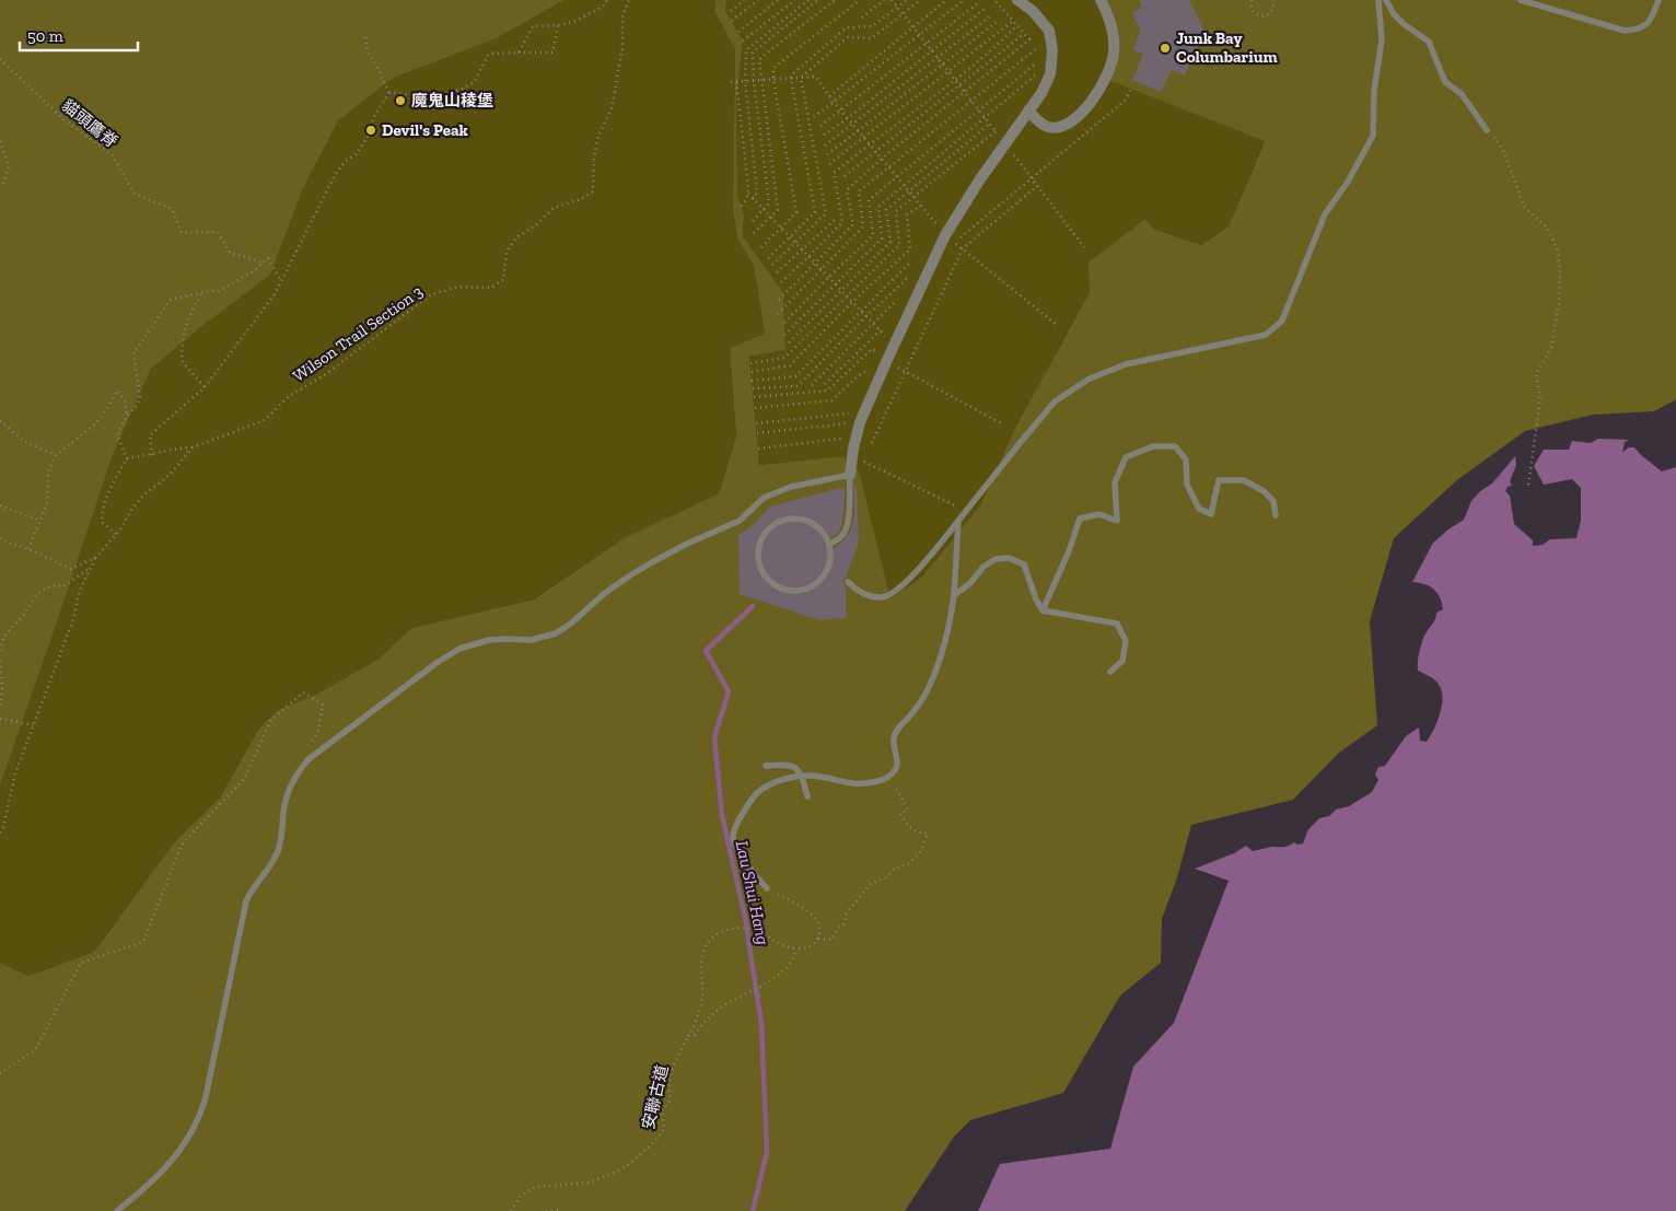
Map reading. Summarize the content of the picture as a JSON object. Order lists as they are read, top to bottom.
{
  "streets": {
    "path": ["貓頭鷹脊", "Wilson Trail Section 3", "安聯古道"]
  },
  "water": ["Lau Shui Hang"],
  "places": ["Junk Bay Columbarium", "魔鬼山稜堡", "Devil's Peak"],
  "scale_bar": "50 m"
}
